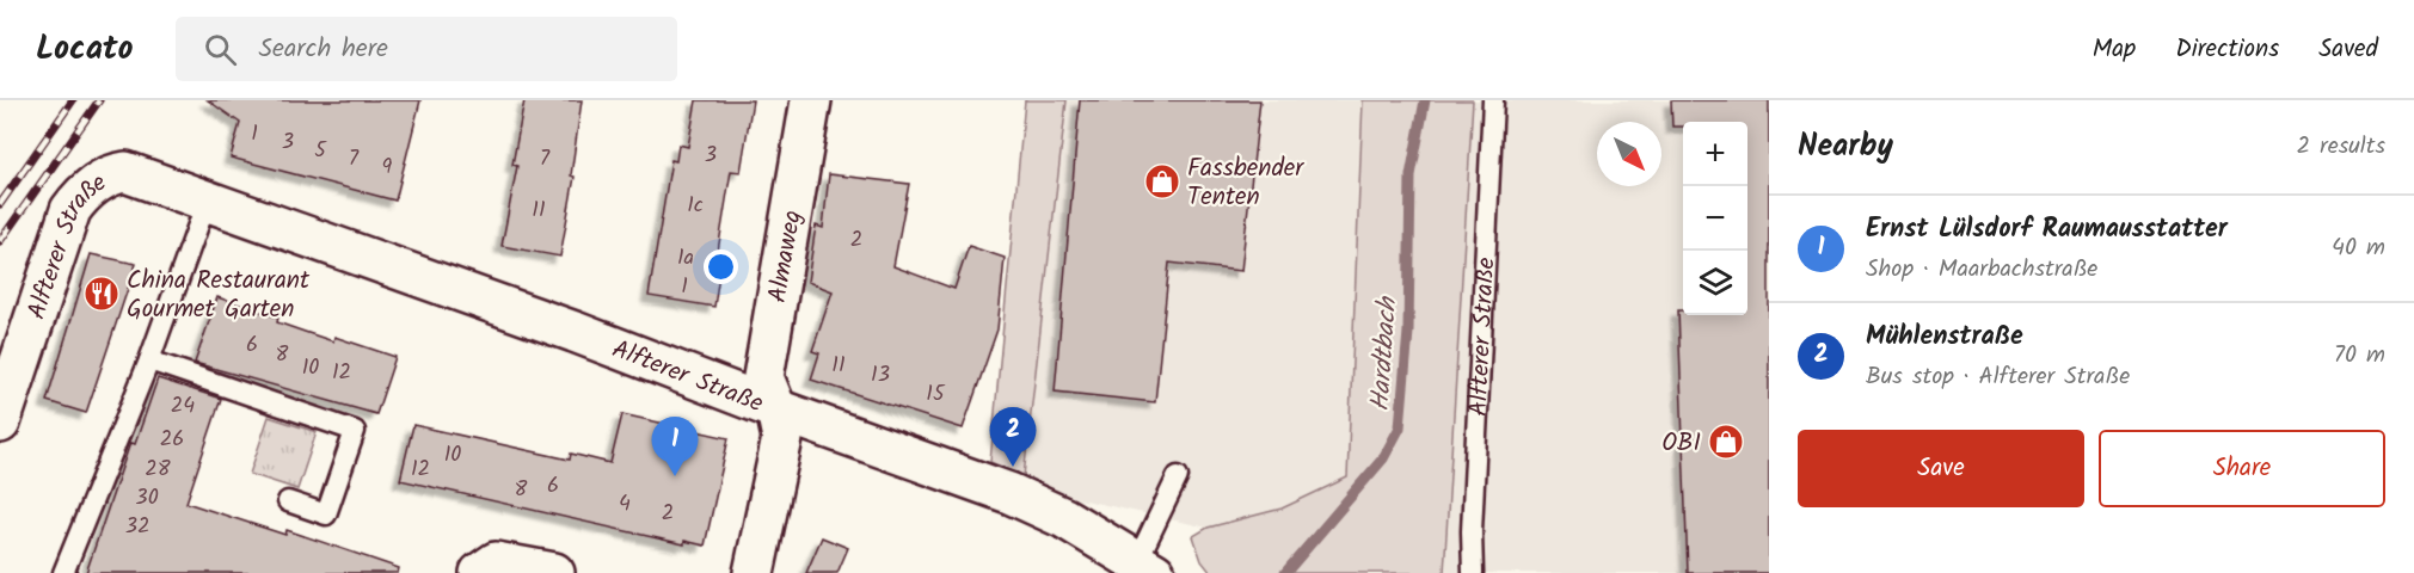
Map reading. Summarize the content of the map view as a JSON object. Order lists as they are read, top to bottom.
{
  "streets": {
    "street": ["Alfterer Straße", "Almaweg"]
  },
  "crossings": [
    ["Alfterer Straße", "Almaweg"]
  ],
  "water": ["Hardtbach"],
  "places": {
    "shop": ["Fassbender Tenten", "OBI"],
    "restaurant": ["China Restaurant Gourmet Garten"]
  },
  "house_numbers": [
    "1",
    "3",
    "5",
    "3",
    "7",
    "7",
    "9",
    "1c",
    "11",
    "2",
    "1a",
    "1",
    "6",
    "8",
    "11",
    "10",
    "12",
    "13",
    "15",
    "24",
    "26",
    "10",
    "28",
    "12",
    "6",
    "8",
    "30",
    "4",
    "2",
    "32"
  ],
  "north": "bottom right",
  "page": {
    "header": "Locato",
    "search": "Search here",
    "nav": ["Map", "Directions", "Saved"],
    "heading": ["Nearby", "2 results"],
    "map_buttons": ["+", "−"],
    "list": [
      {
        "mark": "1",
        "name": "Ernst Lülsdorf Raumausstatter",
        "note": "Shop · Maarbachstraße",
        "value": "40 m"
      },
      {
        "mark": "2",
        "name": "Mühlenstraße",
        "note": "Bus stop · Alfterer Straße",
        "value": "70 m"
      }
    ],
    "pins": ["2", "1"],
    "buttons": ["Save", "Share"]
  }
}
